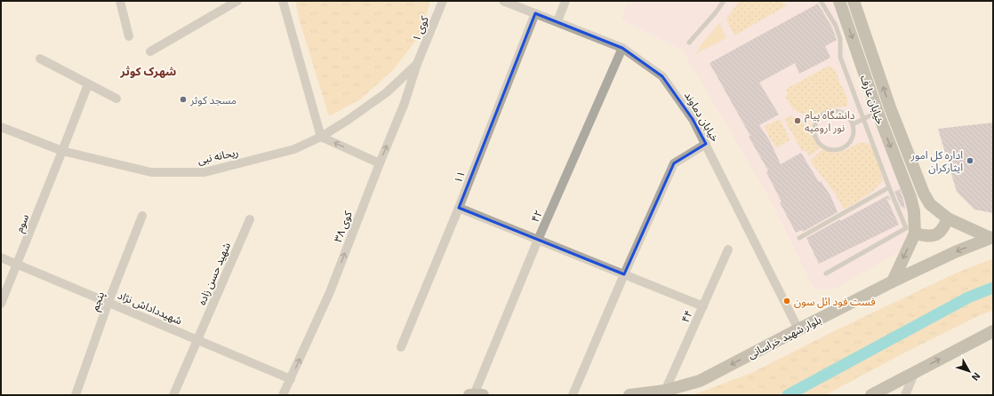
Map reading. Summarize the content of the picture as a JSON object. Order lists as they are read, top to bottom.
{
  "streets": {
    "main road": ["خیابان عارف", "بلوار شهید خراسانی"],
    "street": [
      "کوی ۱",
      "خیابان دماوند",
      "ریحانه نبی",
      "۱۱",
      "۴۲",
      "سوم",
      "کوی ۳۸",
      "شهید حسن زاده",
      "پنجم",
      "شهیدداداش نژاد",
      "۴۴"
    ]
  },
  "crossings": [
    ["کوی ۱", "ریحانه نبی"],
    ["کوی ۱", "کوی ۳۸"],
    ["خیابان عارف", "بلوار شهید خراسانی"],
    ["خیابان دماوند", "۱۱"],
    ["خیابان دماوند", "۴۲"],
    ["خیابان دماوند", "بلوار شهید خراسانی"],
    ["ریحانه نبی", "سوم"],
    ["ریحانه نبی", "کوی ۳۸"],
    ["سوم", "شهیدداداش نژاد"],
    ["کوی ۳۸", "شهیدداداش نژاد"],
    ["شهید حسن زاده", "شهیدداداش نژاد"],
    ["پنجم", "شهیدداداش نژاد"],
    ["۴۴", "بلوار شهید خراسانی"]
  ],
  "one_way": ["کوی ۳۸", "بلوار شهید خراسانی"],
  "districts": ["شهرک کوثر"],
  "places": [
    "مسجد کوثر",
    "دانشگاه پیام نور ارومیه",
    "اداره کل امور ایثارکران",
    "فست فود ائل سون"
  ],
  "north": "bottom right"
}
